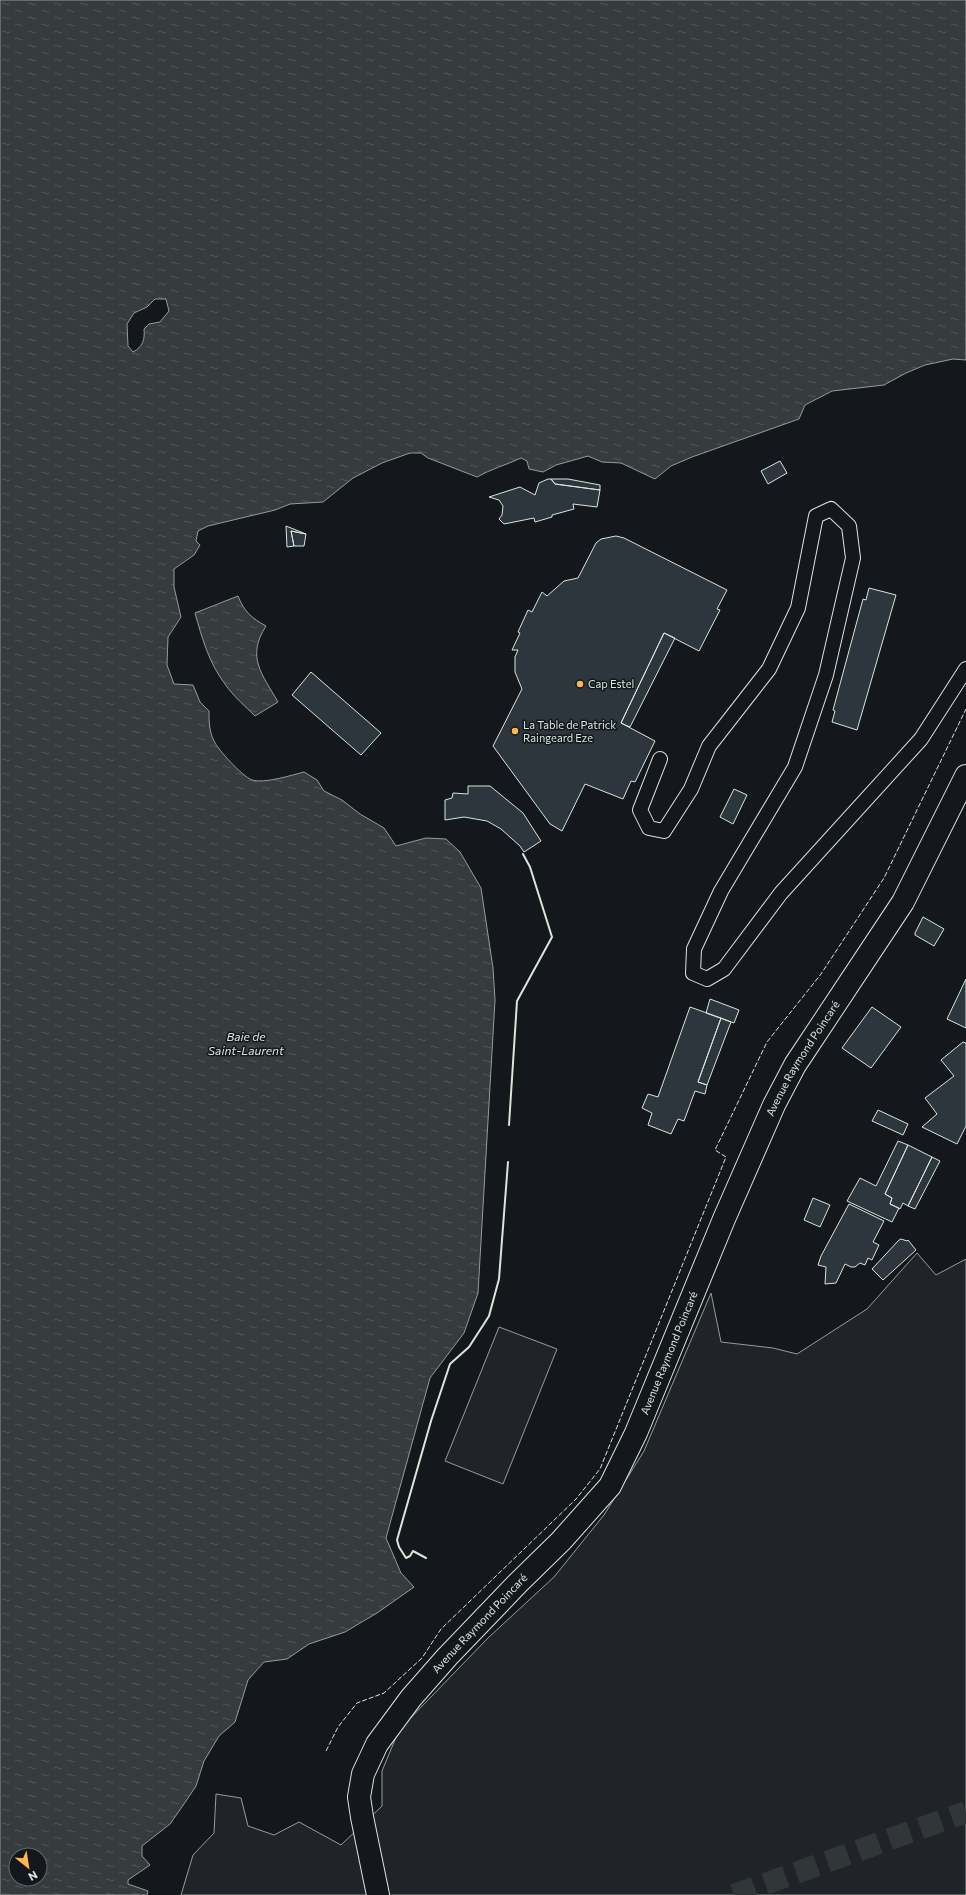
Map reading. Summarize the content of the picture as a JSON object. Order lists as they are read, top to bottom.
{
  "streets": {
    "street": ["Avenue Raymond Poincaré"]
  },
  "water": ["Baie de Saint-Laurent"],
  "places": ["Cap Estel", "La Table de Patrick Raingeard Eze"],
  "north": "bottom right"
}
